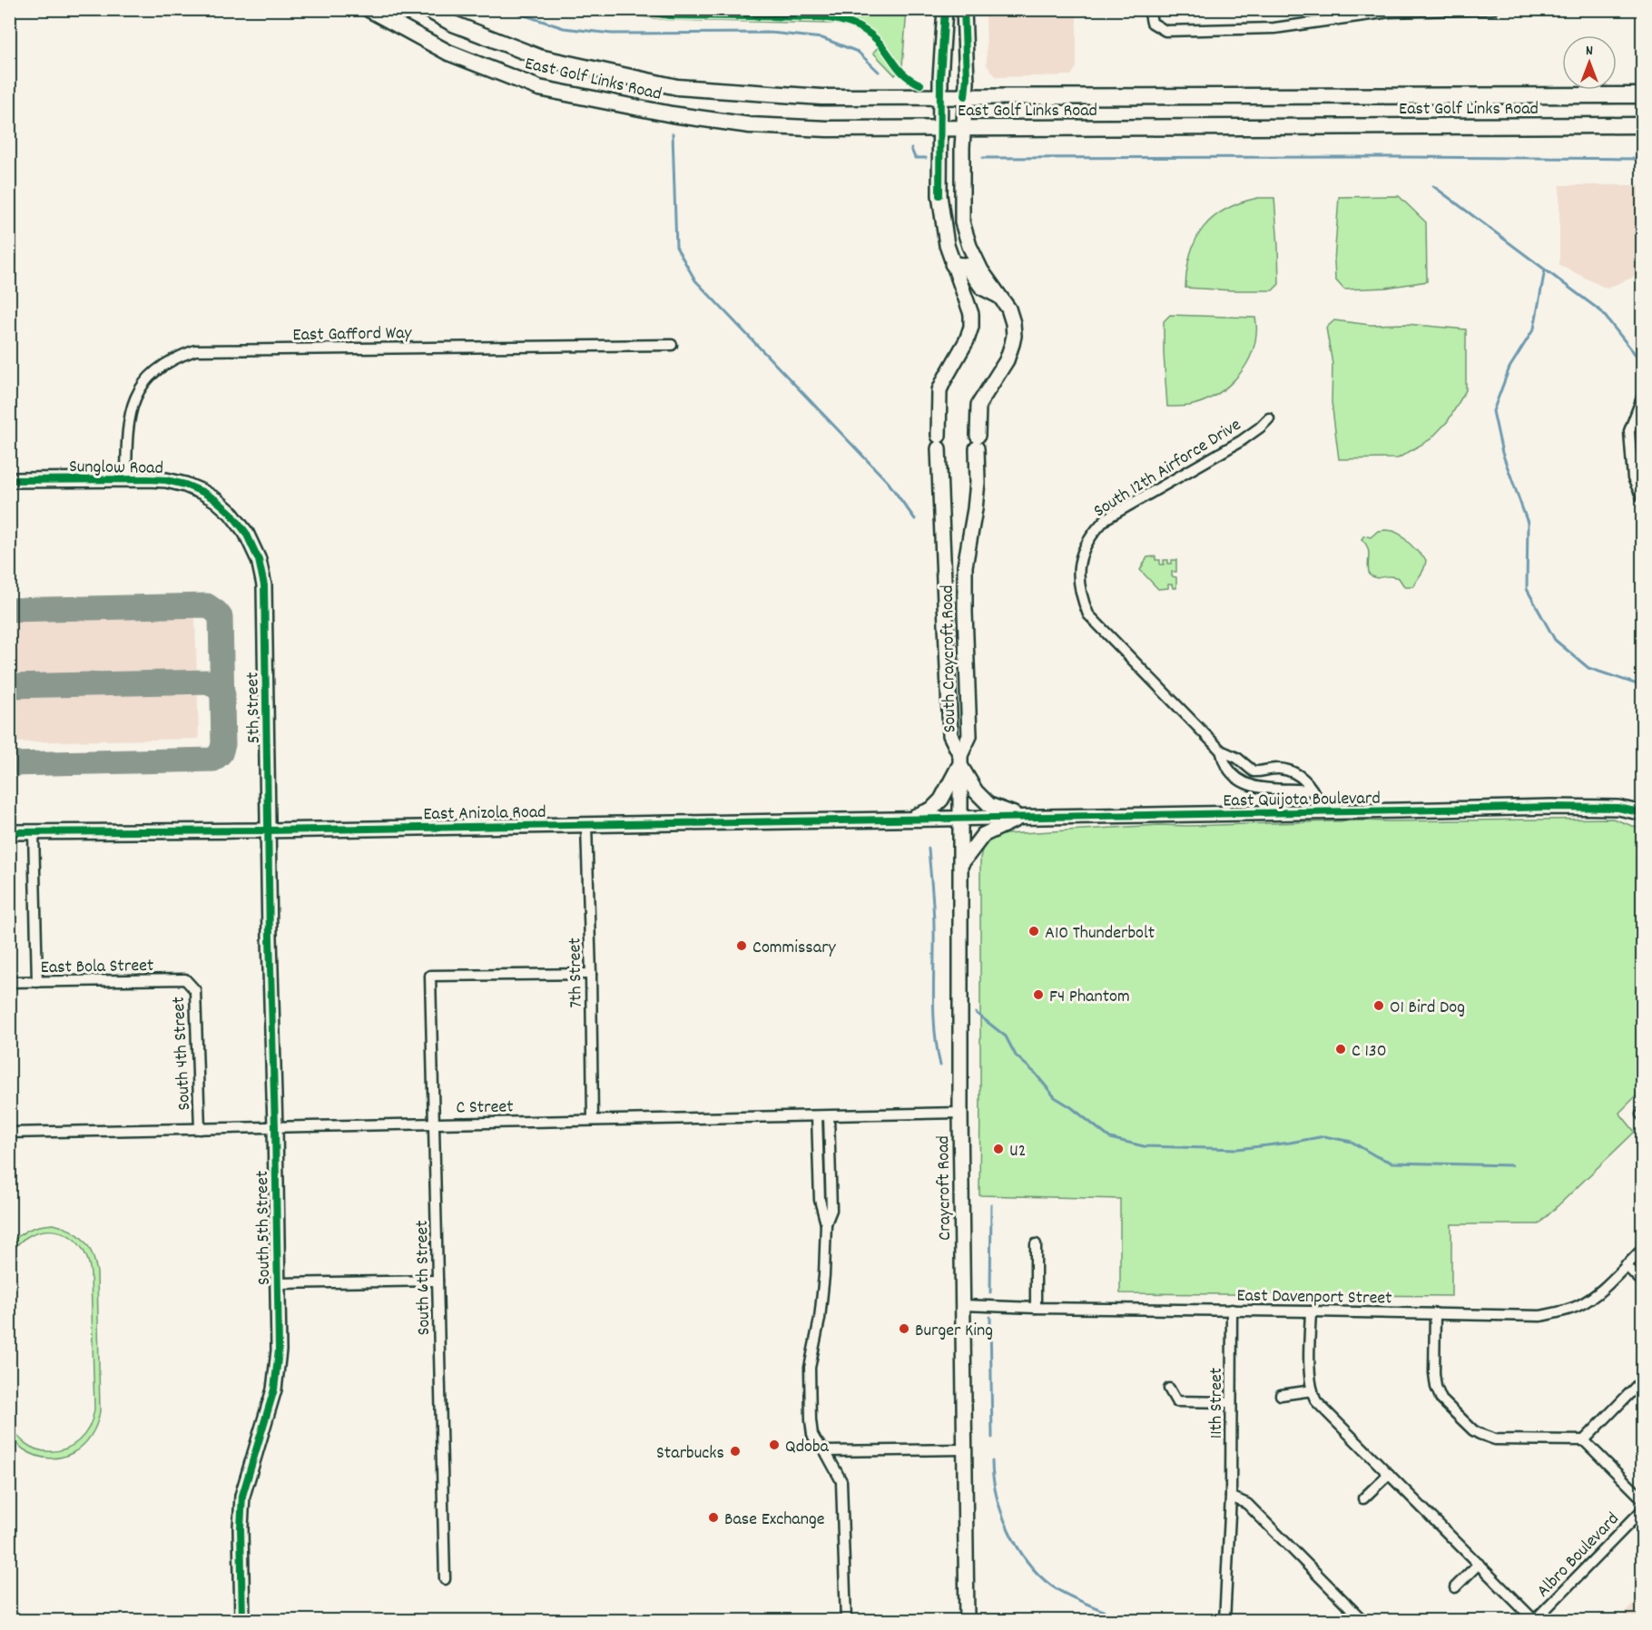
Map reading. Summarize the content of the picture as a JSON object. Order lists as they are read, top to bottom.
{
  "streets": {
    "main road": ["East Golf Links Road"],
    "street": [
      "East Gafford Way",
      "Sunglow Road",
      "South 12th Airforce Drive",
      "South Craycroft Road",
      "5th Street",
      "East Quijota Boulevard",
      "East Anizola Road",
      "East Bola Street",
      "7th Street",
      "South 4th Street",
      "C Street",
      "Craycroft Road",
      "South 5th Street",
      "South 6th Street",
      "East Davenport Street",
      "11th Street",
      "Albro Boulevard"
    ]
  },
  "crossings": [
    ["East Golf Links Road", "South Craycroft Road"],
    ["East Gafford Way", "Sunglow Road"],
    ["Sunglow Road", "5th Street"],
    ["South 12th Airforce Drive", "East Quijota Boulevard"],
    ["South Craycroft Road", "Craycroft Road"],
    ["5th Street", "East Anizola Road"],
    ["5th Street", "South 5th Street"],
    ["East Quijota Boulevard", "East Anizola Road"],
    ["East Quijota Boulevard", "Craycroft Road"],
    ["East Anizola Road", "7th Street"],
    ["East Anizola Road", "Craycroft Road"],
    ["East Anizola Road", "South 5th Street"],
    ["East Bola Street", "South 4th Street"],
    ["7th Street", "C Street"],
    ["7th Street", "South 6th Street"],
    ["South 4th Street", "C Street"],
    ["C Street", "Craycroft Road"],
    ["C Street", "South 5th Street"],
    ["C Street", "South 6th Street"],
    ["Craycroft Road", "East Davenport Street"],
    ["East Davenport Street", "11th Street"]
  ],
  "places": [
    "A10 Thunderbolt",
    "Commissary",
    "F4 Phantom",
    "O1 Bird Dog",
    "C 130",
    "U2",
    "Burger King",
    "Qdoba",
    "Starbucks",
    "Base Exchange"
  ],
  "north": "top"
}
